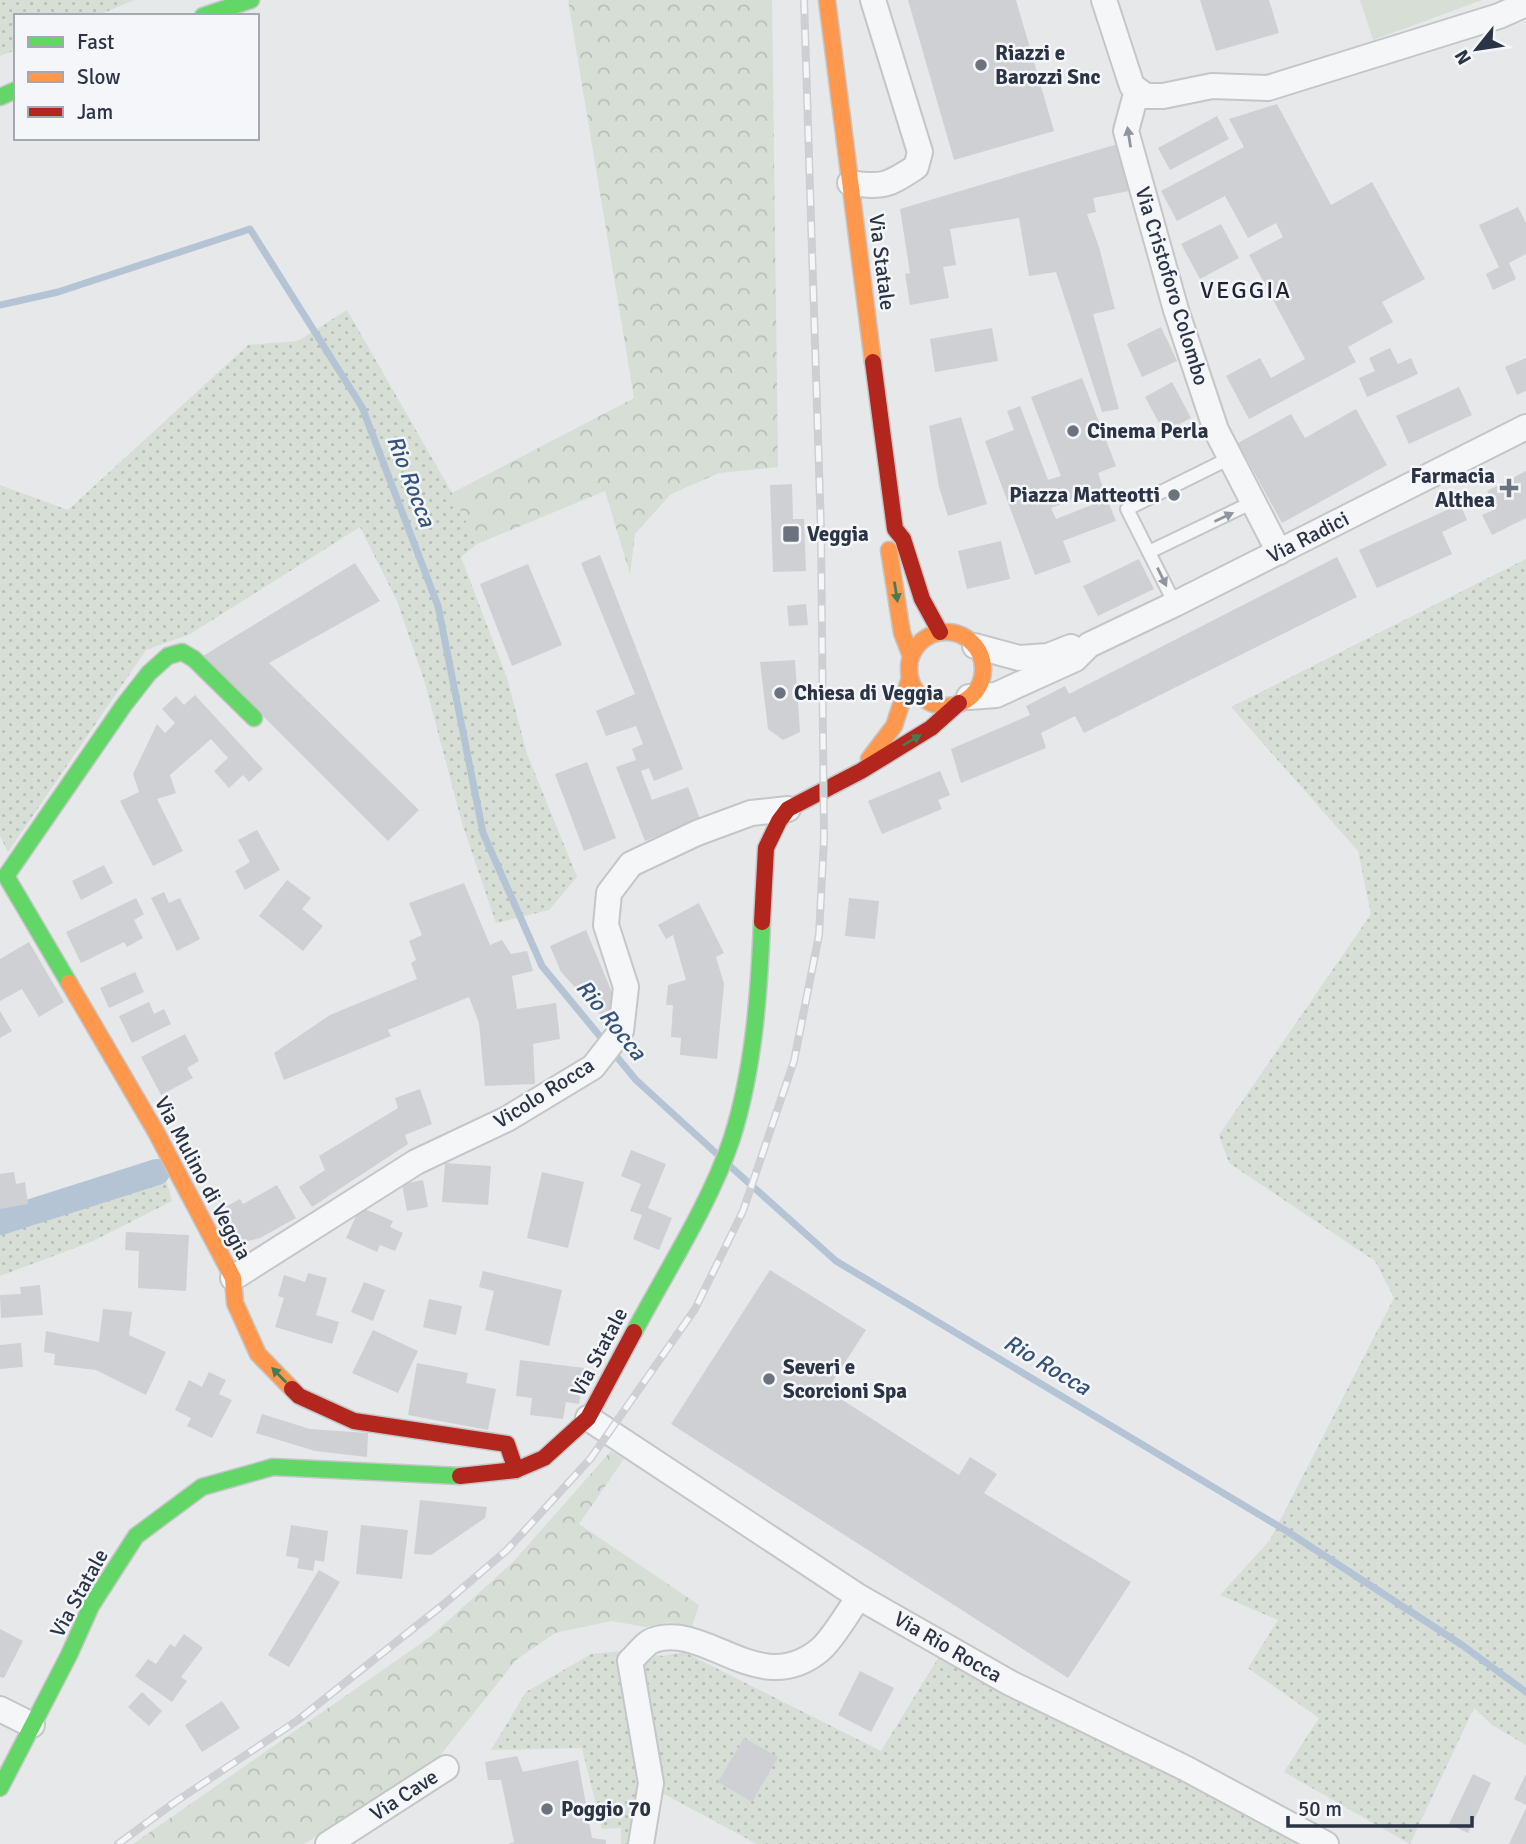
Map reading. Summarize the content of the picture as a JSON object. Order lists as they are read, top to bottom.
{
  "streets": {
    "street": [
      "Via Statale",
      "Via Cristoforo Colombo",
      "Via Radici",
      "Vicolo Rocca",
      "Via Mulino di Veggia",
      "Via Rio Rocca",
      "Via Cave"
    ]
  },
  "crossings": [
    ["Via Statale", "Vicolo Rocca"],
    ["Via Statale", "Via Mulino di Veggia"],
    ["Via Statale", "Via Rio Rocca"],
    ["Via Cristoforo Colombo", "Via Radici"],
    ["Vicolo Rocca", "Via Mulino di Veggia"]
  ],
  "one_way": ["Via Cristoforo Colombo"],
  "districts": ["VEGGIA"],
  "water": ["Rio Rocca"],
  "places": {
    "other": [
      "Riazzi e Barozzi Snc",
      "Cinema Perla",
      "Piazza Matteotti",
      "Chiesa di Veggia",
      "Severi e Scorcioni Spa",
      "Poggio 70"
    ],
    "health": ["Farmacia Althea"],
    "transit": ["Veggia"]
  },
  "legend": ["Fast", "Slow", "Jam"],
  "scale_bar": "50 m",
  "north": "bottom left"
}
